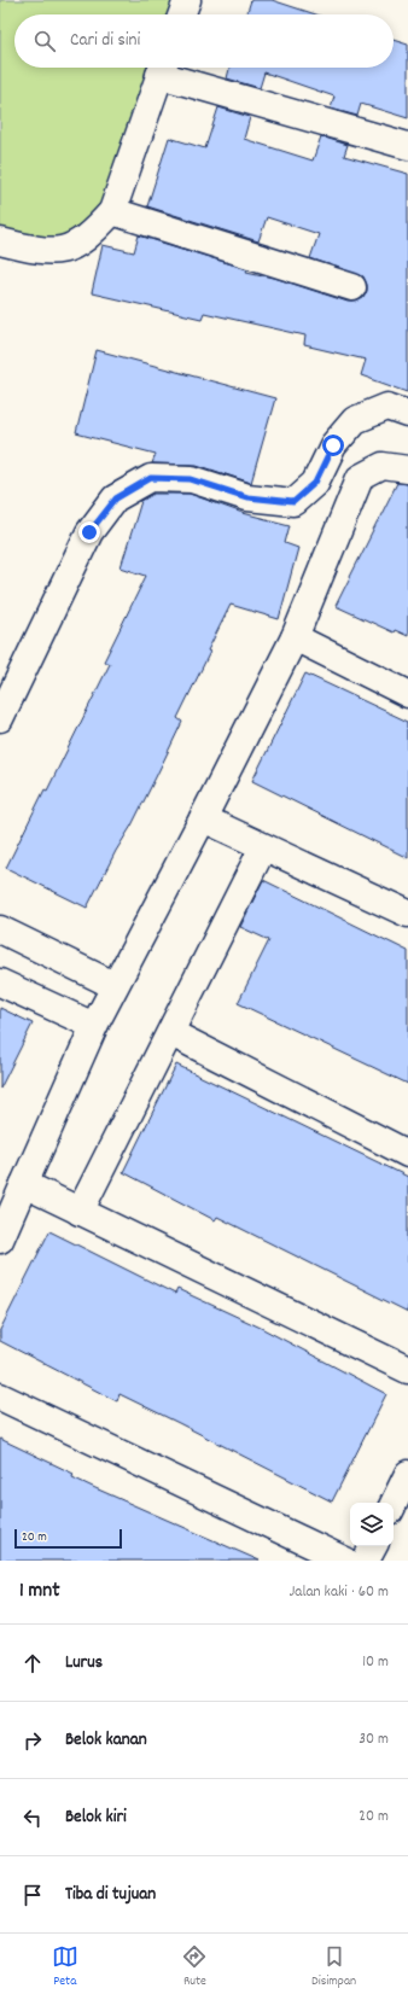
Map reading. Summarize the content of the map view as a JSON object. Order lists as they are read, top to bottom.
{
  "scale_bar": "20 m",
  "page": {
    "search": "Cari di sini",
    "scale": "20 m",
    "heading": ["1 mnt", "Jalan kaki · 60 m"],
    "list": [
      ["Lurus", "10 m"],
      ["Belok kanan", "30 m"],
      ["Belok kiri", "20 m"],
      "Tiba di tujuan"
    ],
    "nav": ["Peta", "Rute", "Disimpan"]
  }
}
